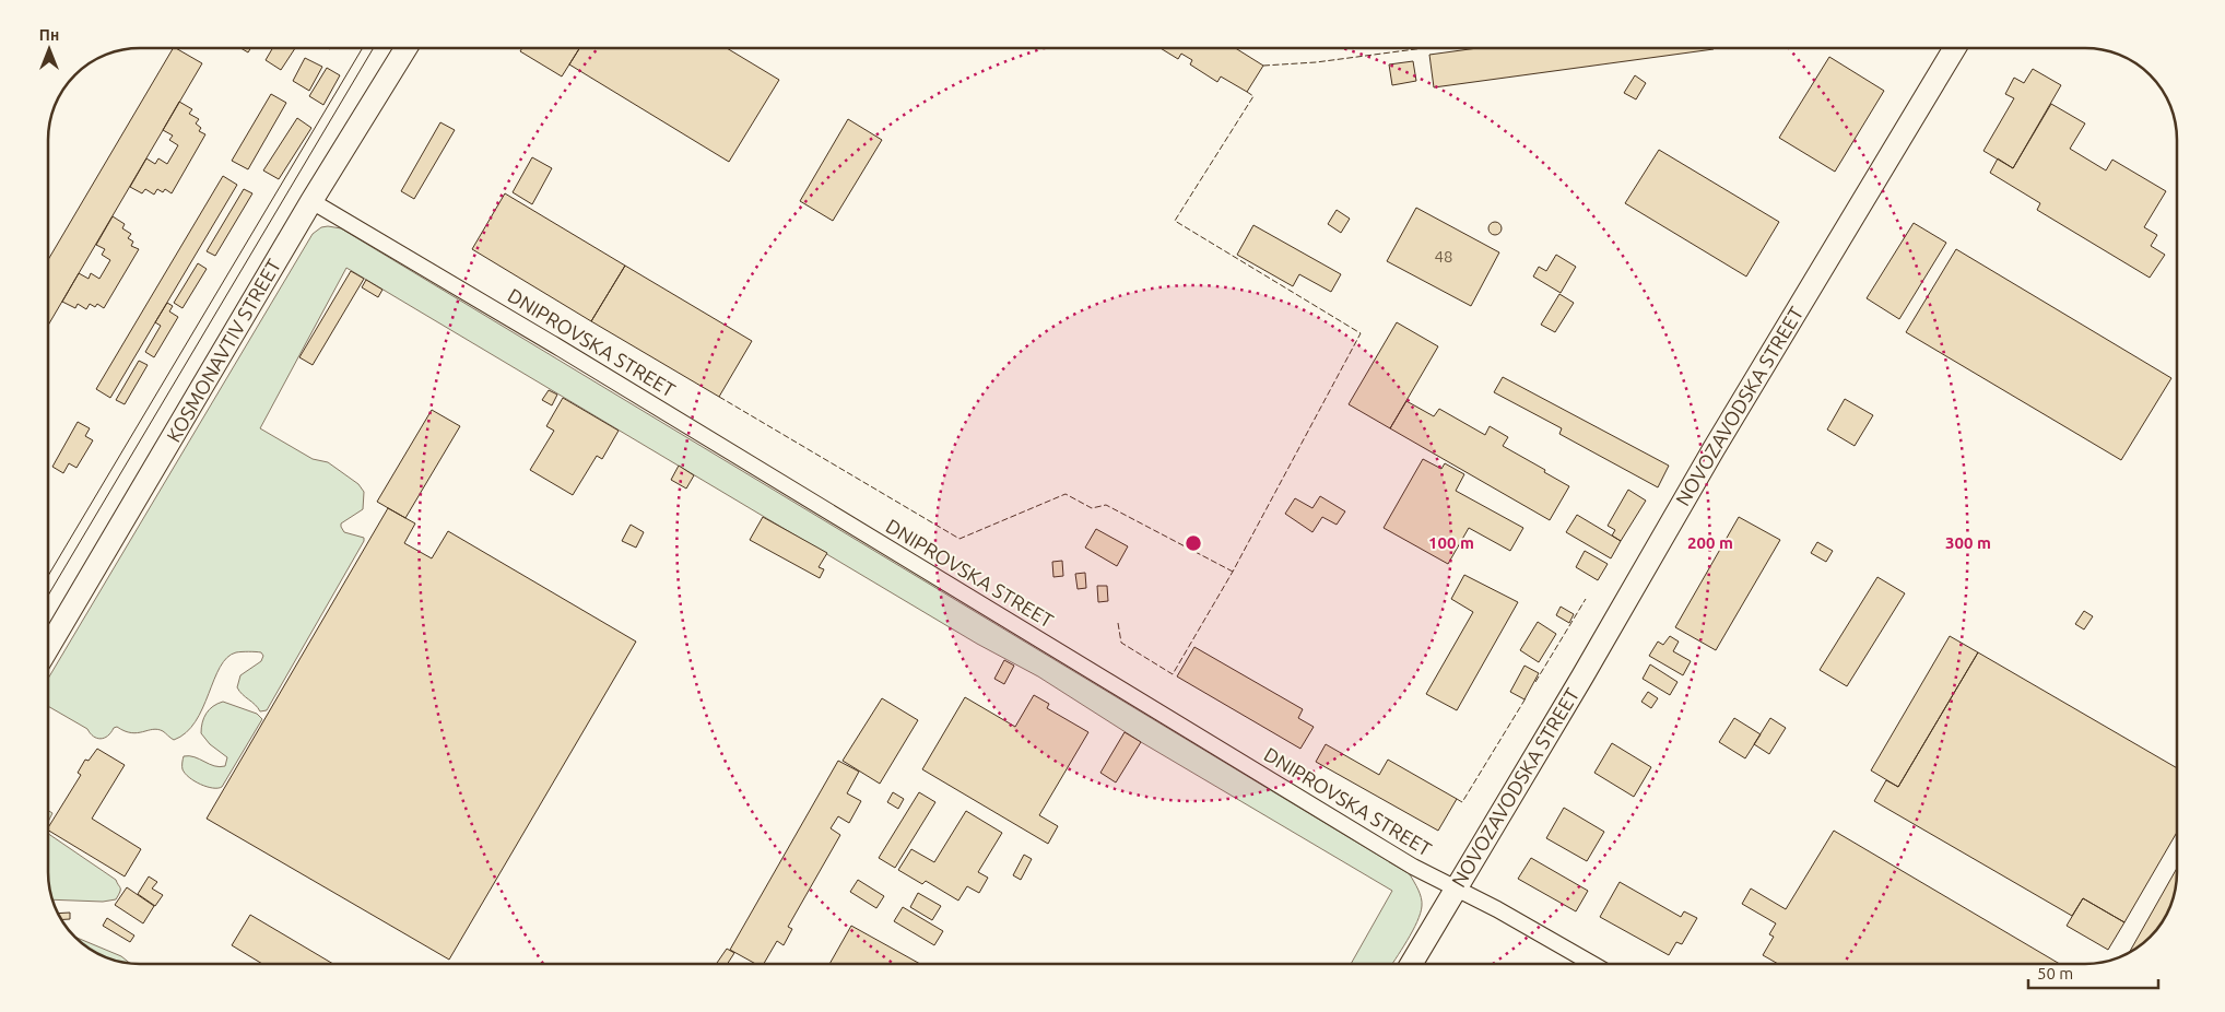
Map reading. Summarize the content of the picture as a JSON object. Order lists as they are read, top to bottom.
{
  "streets": {
    "street": ["DNIPROVSKA STREET", "KOSMONAVTIV STREET", "NOVOZAVODSKA STREET"]
  },
  "crossings": [
    ["DNIPROVSKA STREET", "KOSMONAVTIV STREET"],
    ["DNIPROVSKA STREET", "NOVOZAVODSKA STREET"]
  ],
  "house_numbers": ["48"],
  "scale_bar": "50 m",
  "north": "top",
  "rings": ["100 m", "200 m", "300 m"]
}
